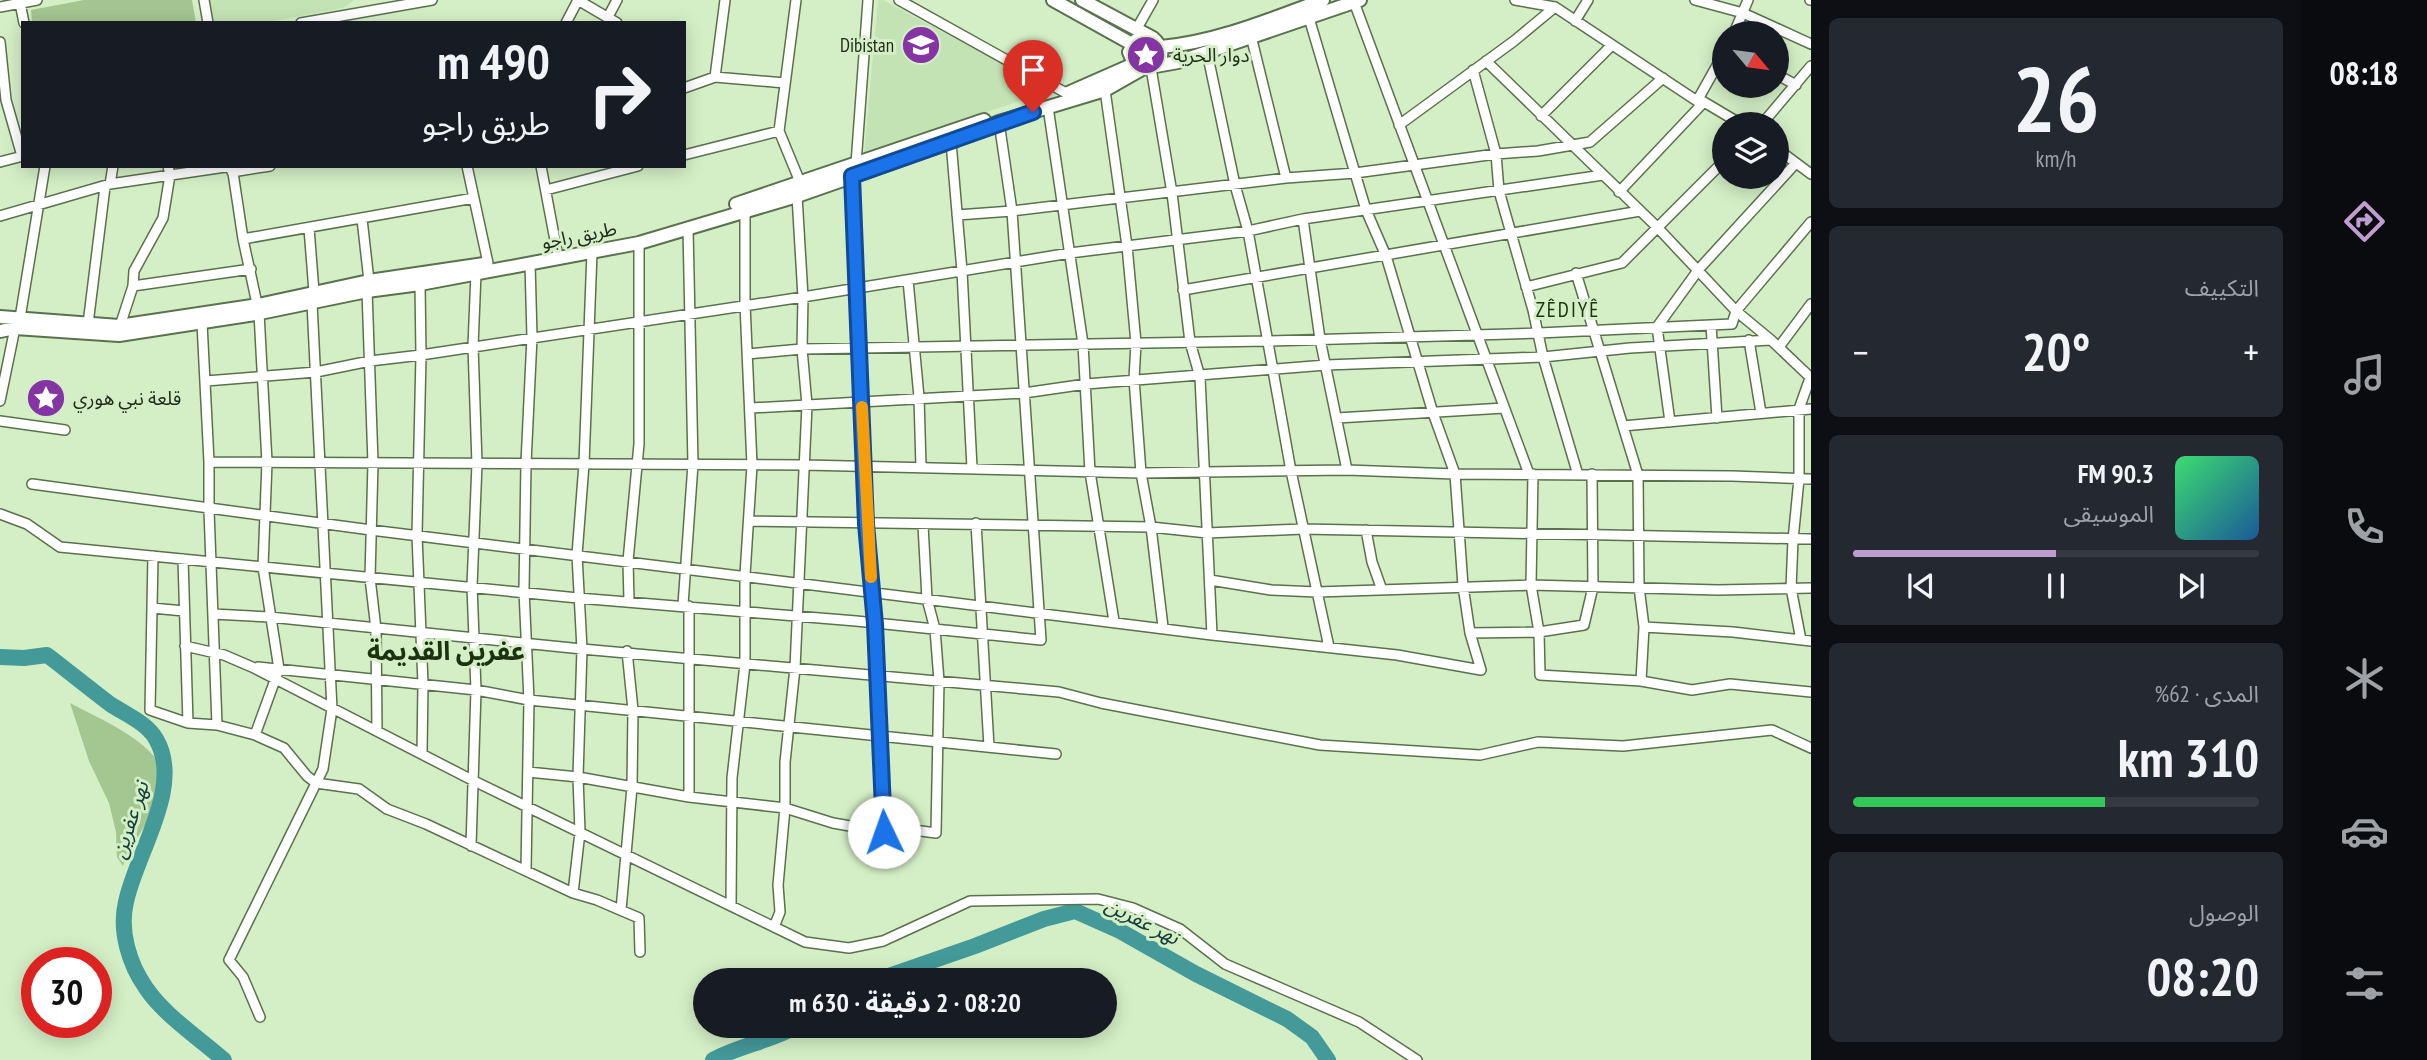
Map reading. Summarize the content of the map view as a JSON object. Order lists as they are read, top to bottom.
{
  "streets": {
    "main road": ["طريق راجو"]
  },
  "districts": ["ZÊDIYÊ", "عفرين القديمة"],
  "water": ["نهر عفرين"],
  "places": {
    "school or university": ["Dibistan"],
    "place": ["دوار الحرية", "قلعة نبي هوري"]
  },
  "north": "bottom right",
  "page": {
    "tabs": "08:18",
    "tile": [
      ["26", "km/h"],
      "التكييف",
      ["المدى · 62%", "310 km"],
      ["الوصول", "08:20"]
    ],
    "turn": ["490 m", "طريق راجو"],
    "heat": ["−", "20°", "+"],
    "song": ["90.3 FM", "الموسيقى"],
    "limit": "30",
    "trip": "08:20 · 2 دقيقة · 630 m"
  }
}
